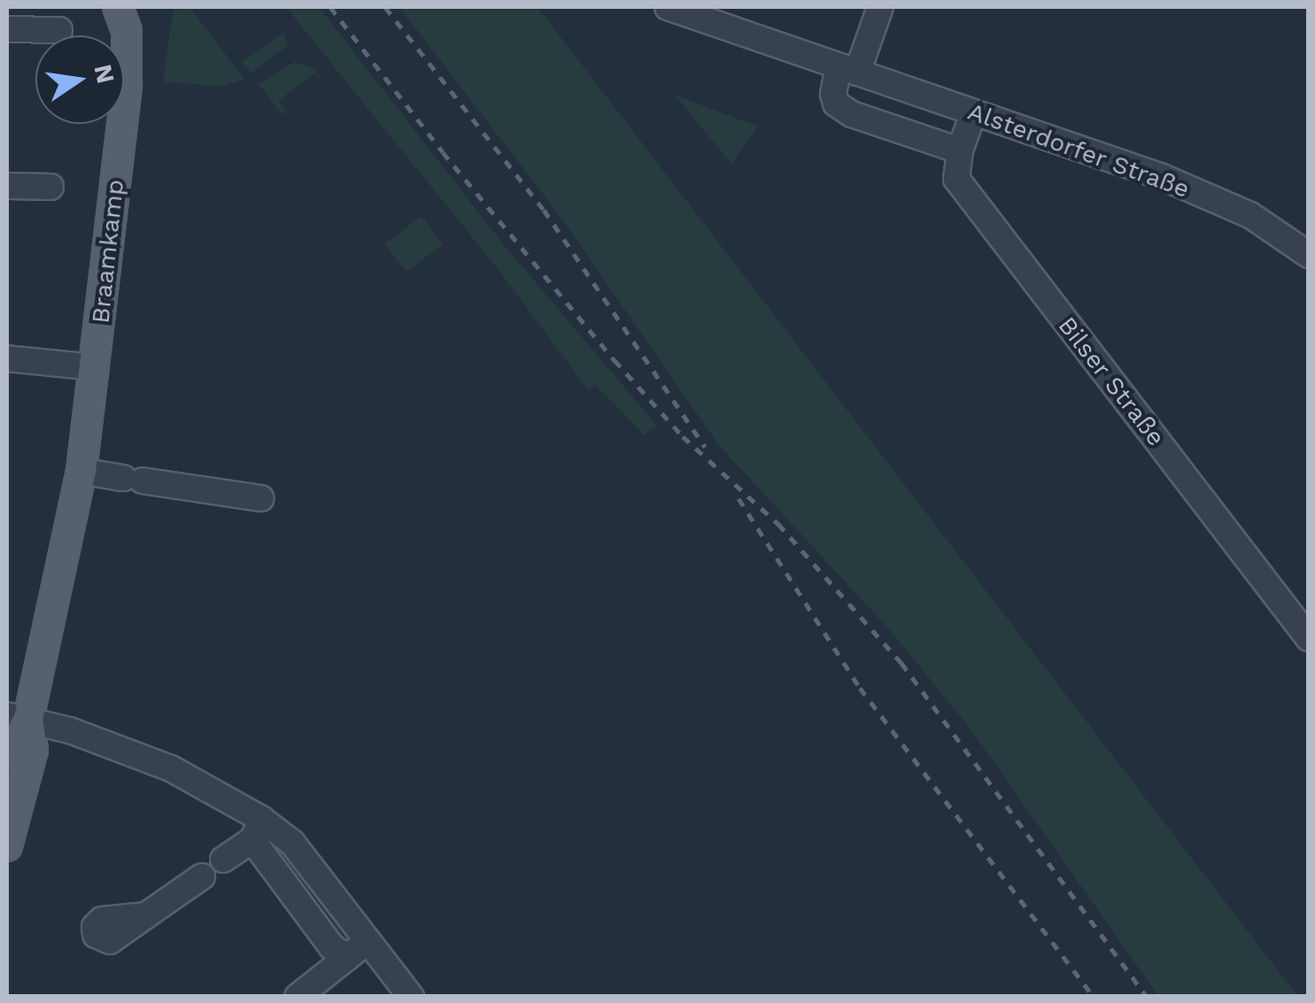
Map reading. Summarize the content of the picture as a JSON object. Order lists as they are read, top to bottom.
{
  "streets": {
    "main road": ["Braamkamp"],
    "street": ["Alsterdorfer Straße", "Bilser Straße"]
  },
  "crossings": [
    ["Alsterdorfer Straße", "Bilser Straße"]
  ],
  "north": "right"
}
